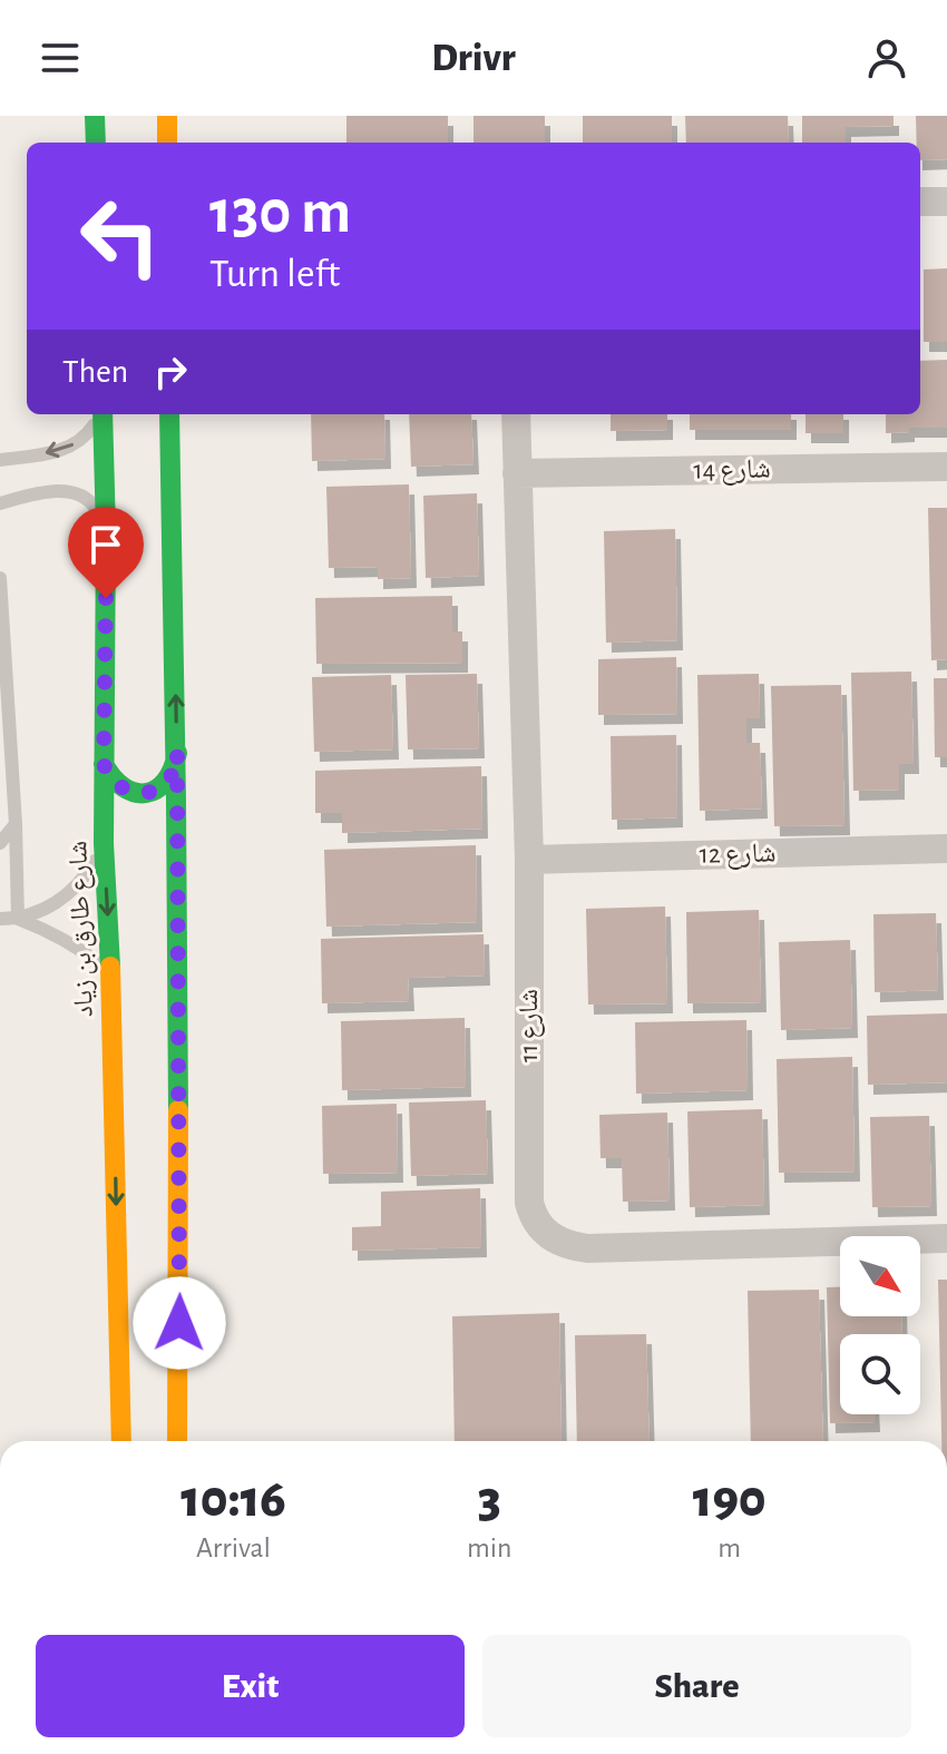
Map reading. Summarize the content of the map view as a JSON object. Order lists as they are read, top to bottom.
{
  "streets": {
    "main road": ["شارع طارق بن زياد"],
    "street": ["شارع 14", "شارع 12", "شارع 11"]
  },
  "crossings": [
    ["شارع 14", "شارع 11"],
    ["شارع 12", "شارع 11"]
  ],
  "north": "bottom right",
  "page": {
    "header": "Drivr",
    "turn": ["130 m", "Turn left"],
    "then": "Then",
    "eta": [
      "10:16",
      "Arrival",
      "3",
      "min",
      "190",
      "m"
    ],
    "buttons": ["Exit", "Share"]
  }
}
